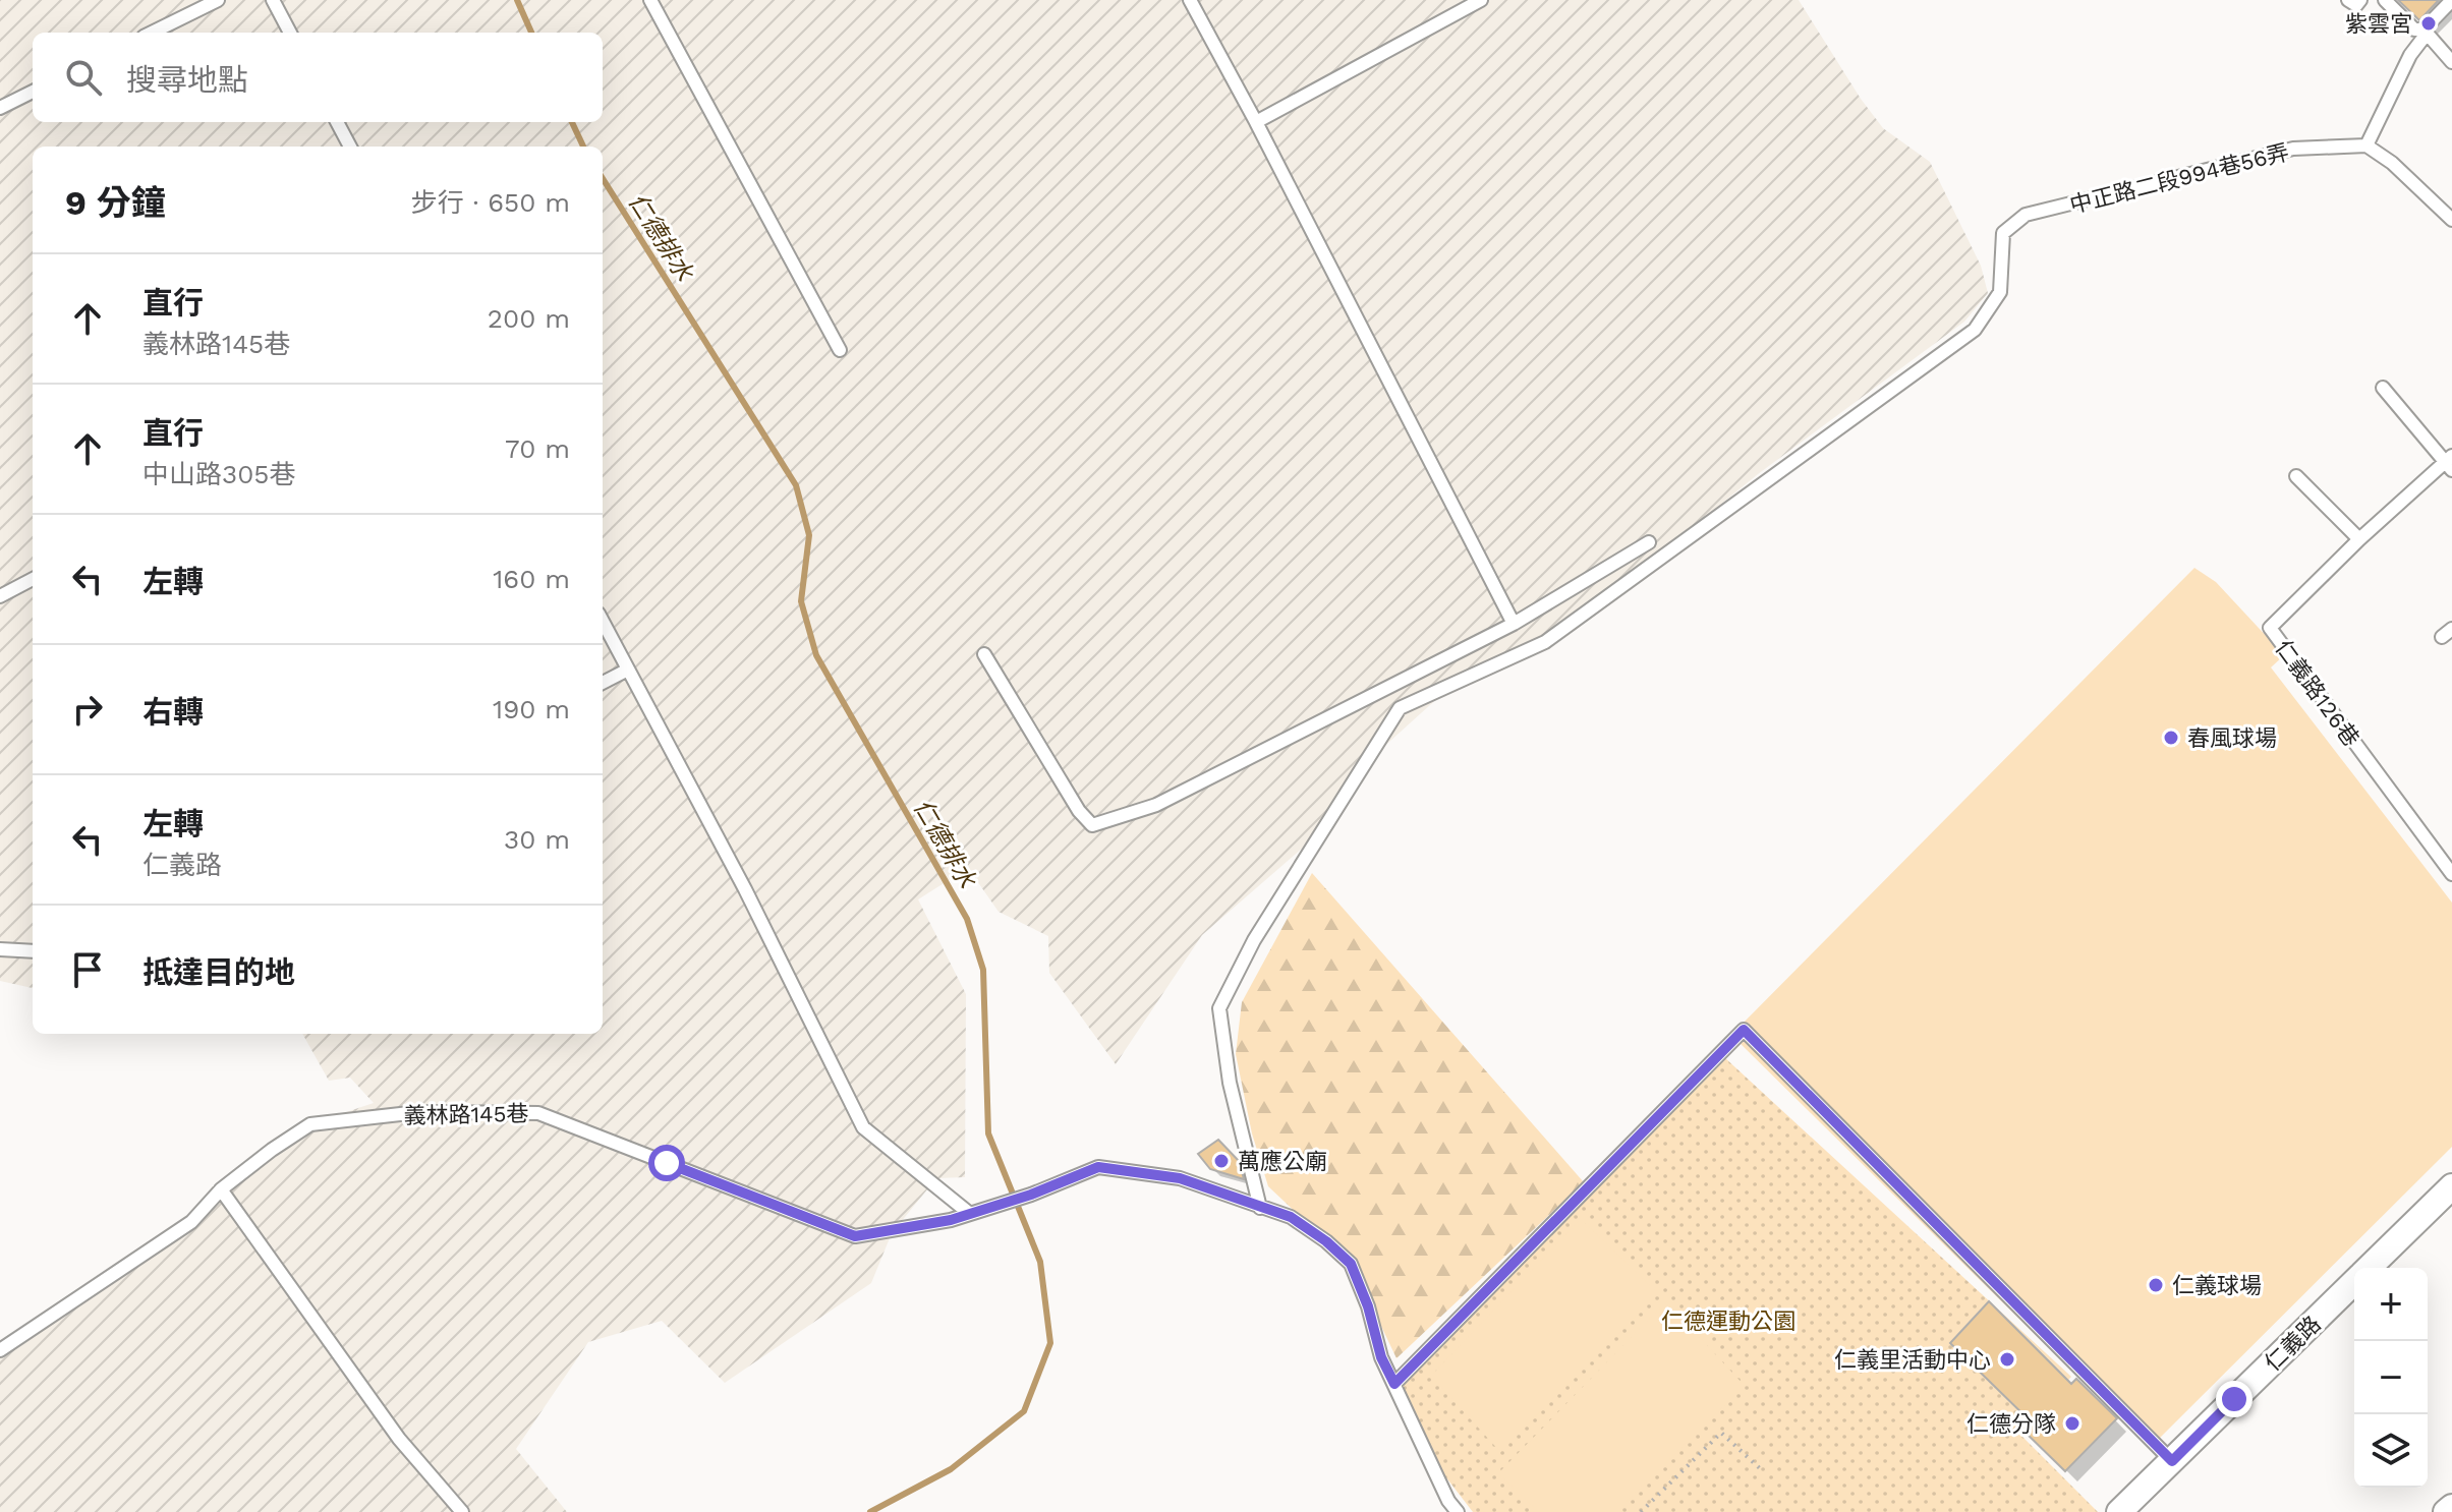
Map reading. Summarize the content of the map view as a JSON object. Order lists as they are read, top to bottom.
{
  "streets": {
    "street": ["仁義路"],
    "lane": ["中正路二段994巷56弄", "仁義路126巷", "義林路145巷"]
  },
  "crossings": [
    ["中正路二段994巷56弄", "義林路145巷"]
  ],
  "water": ["仁德排水"],
  "parks": ["仁德運動公園"],
  "places": [
    "紫雲宮",
    "春風球場",
    "萬應公廟",
    "仁義球場",
    "仁義里活動中心",
    "仁德分隊"
  ],
  "page": {
    "search": "搜尋地點",
    "heading": ["9 分鐘", "步行 · 650 m"],
    "list": [
      ["直行", "義林路145巷", "200 m"],
      ["直行", "中山路305巷", "70 m"],
      ["左轉", "160 m"],
      ["右轉", "190 m"],
      ["左轉", "仁義路", "30 m"],
      "抵達目的地"
    ],
    "map_buttons": ["+", "−"]
  }
}
